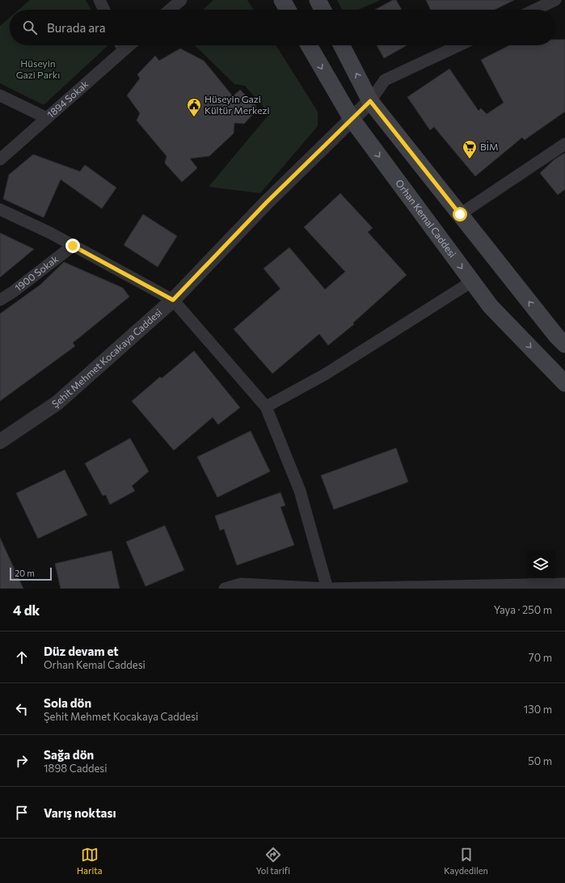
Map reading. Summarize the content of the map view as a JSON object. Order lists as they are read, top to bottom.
{
  "streets": {
    "main road": ["Orhan Kemal Caddesi"],
    "street": ["1894 Sokak", "1900 Sokak", "Şehit Mehmet Kocakaya Caddesi"]
  },
  "crossings": [
    ["Orhan Kemal Caddesi", "Şehit Mehmet Kocakaya Caddesi"]
  ],
  "parks": ["Hüseyin Gazi Parkı"],
  "places": {
    "public building": ["Hüseyin Gazi Kültür Merkezi"],
    "supermarket": ["BİM"]
  },
  "scale_bar": "20 m",
  "page": {
    "search": "Burada ara",
    "scale": "20 m",
    "heading": ["4 dk", "Yaya · 250 m"],
    "list": [
      ["Düz devam et", "Orhan Kemal Caddesi", "70 m"],
      ["Sola dön", "Şehit Mehmet Kocakaya Caddesi", "130 m"],
      ["Sağa dön", "1898 Caddesi", "50 m"],
      "Varış noktası"
    ],
    "nav": ["Harita", "Yol tarifi", "Kaydedilen"]
  }
}
